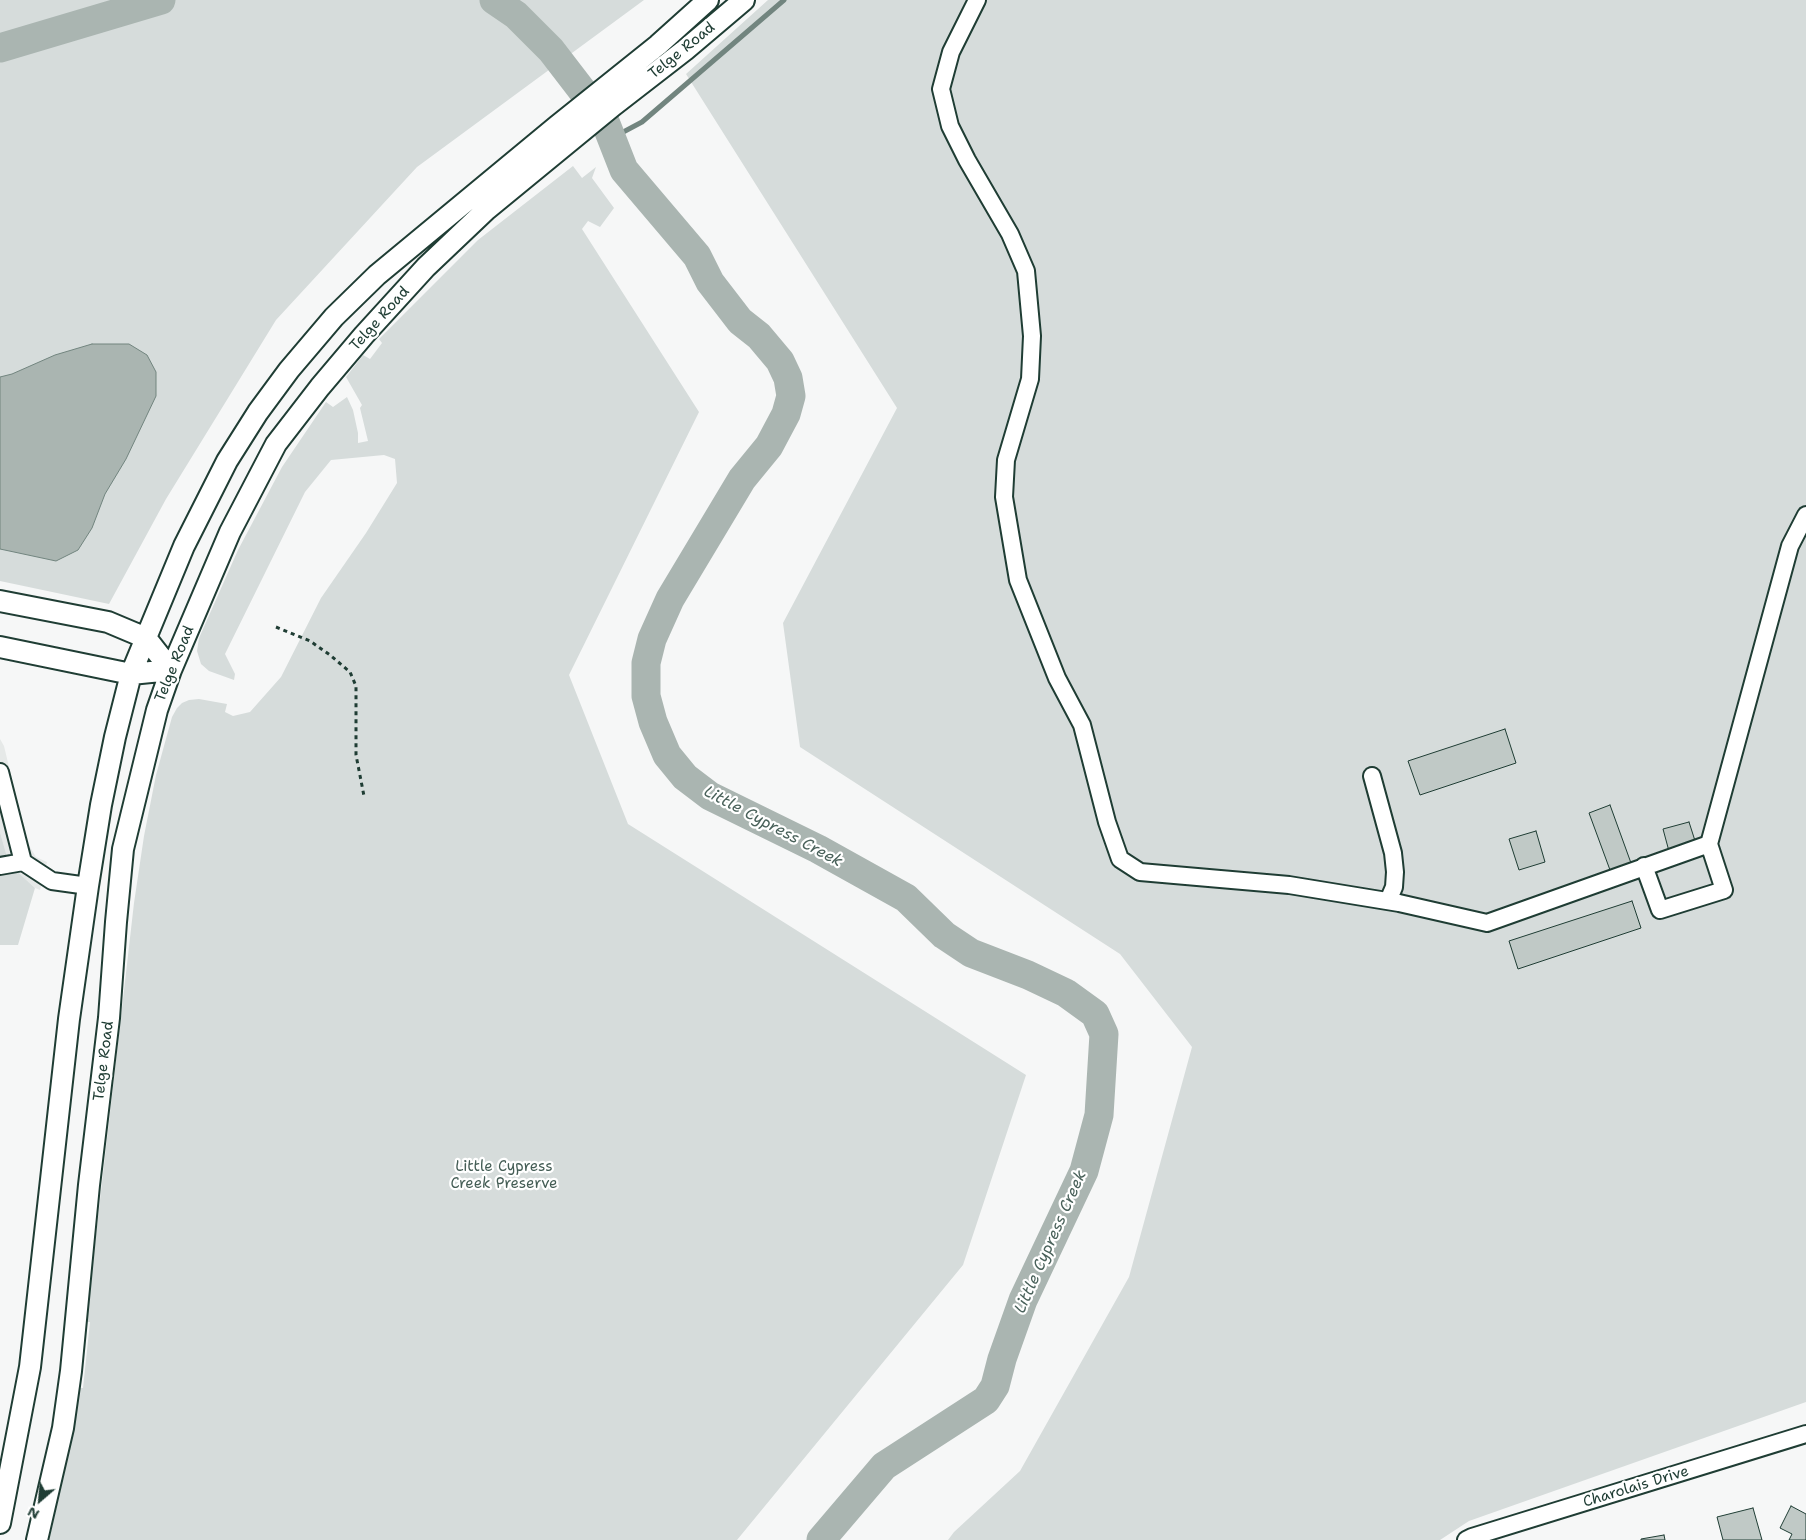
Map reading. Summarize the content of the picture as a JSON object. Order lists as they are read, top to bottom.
{
  "streets": {
    "main road": ["Telge Road"],
    "street": ["Charolais Drive"]
  },
  "water": ["Little Cypress Creek"],
  "parks": ["Little Cypress Creek Preserve"],
  "north": "bottom left"
}
